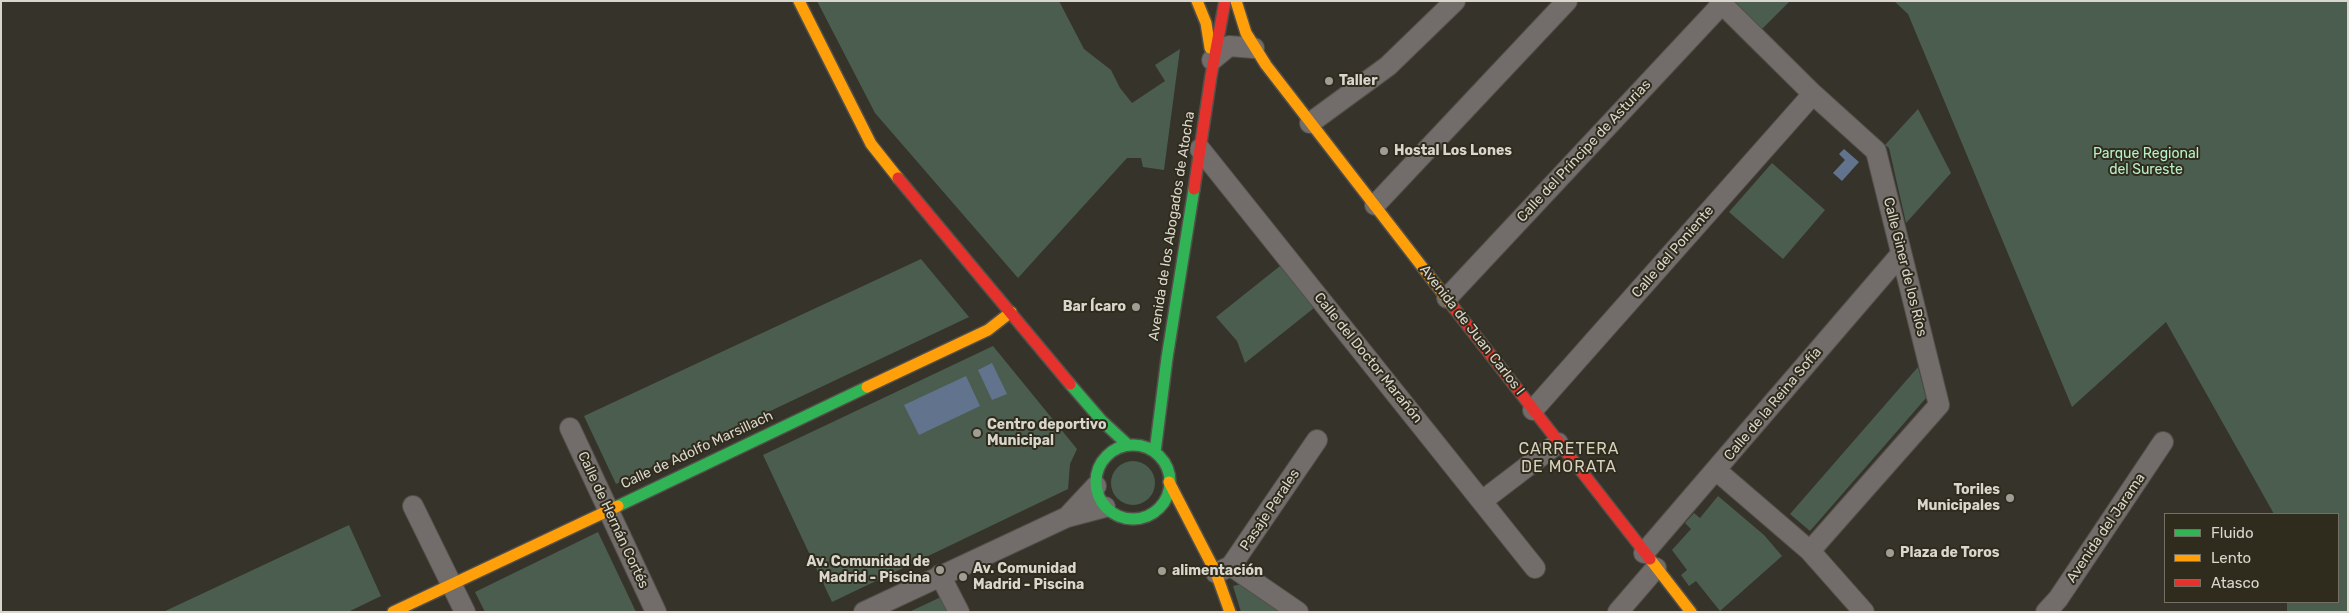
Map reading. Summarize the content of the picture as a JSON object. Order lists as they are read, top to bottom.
{
  "streets": {
    "main road": ["Avenida de los Abogados de Atocha", "Avenida de Juan Carlos I", "Calle de Adolfo Marsillach"],
    "street": [
      "Calle del Príncipe de Asturias",
      "Calle del Poniente",
      "Calle Giner de los Ríos",
      "Calle del Doctor Marañón",
      "Calle de la Reina Sofía",
      "Pasaje Perales",
      "Calle de Hernán Cortés",
      "Avenida del Jarama"
    ]
  },
  "crossings": [
    ["Calle del Príncipe de Asturias", "Calle Giner de los Ríos"],
    ["Calle del Príncipe de Asturias", "Avenida de Juan Carlos I"],
    ["Avenida de los Abogados de Atocha", "Calle del Doctor Marañón"],
    ["Calle del Poniente", "Calle Giner de los Ríos"],
    ["Calle del Poniente", "Avenida de Juan Carlos I"],
    ["Calle Giner de los Ríos", "Calle de la Reina Sofía"],
    ["Avenida de Juan Carlos I", "Calle de la Reina Sofía"],
    ["Calle de Adolfo Marsillach", "Calle de Hernán Cortés"]
  ],
  "districts": ["CARRETERA DE MORATA"],
  "parks": ["Parque Regional del Sureste"],
  "places": [
    "Taller",
    "Hostal Los Lones",
    "Bar Ícaro",
    "Centro deportivo Municipal",
    "Toriles Municipales",
    "Plaza de Toros",
    "Av. Comunidad de Madrid - Piscina",
    "alimentación",
    "Av. Comunidad Madrid - Piscina"
  ],
  "legend": ["Fluido", "Lento", "Atasco"]
}
